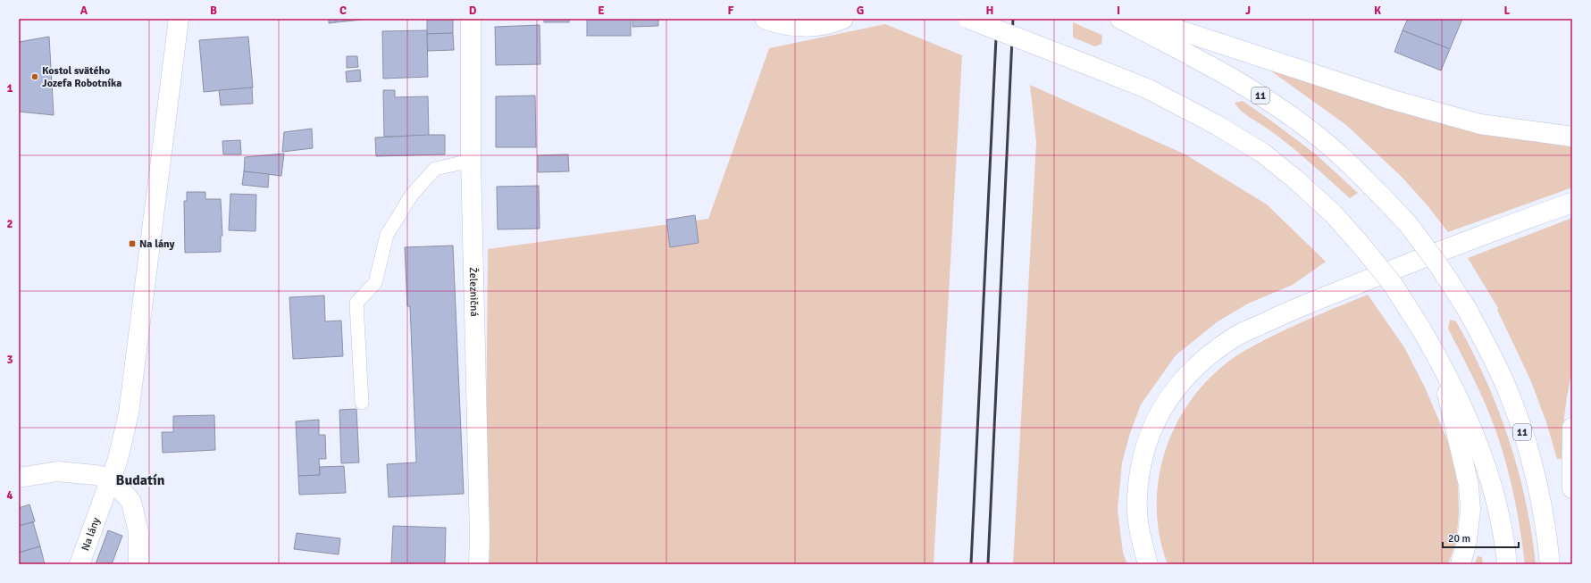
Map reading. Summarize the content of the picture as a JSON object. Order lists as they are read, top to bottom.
{
  "streets": {
    "main road": ["11", "Železničná", "Na lány"]
  },
  "districts": ["Budatín"],
  "places": {
    "other": ["Kostol svätého Jozefa Robotníka"],
    "transit": ["Na lány"]
  },
  "scale_bar": "20 m",
  "grid": {
    "columns": [
      "A",
      "B",
      "C",
      "D",
      "E",
      "F",
      "G",
      "H",
      "I",
      "J",
      "K",
      "L"
    ],
    "rows": [
      "1",
      "2",
      "3",
      "4"
    ]
  }
}
